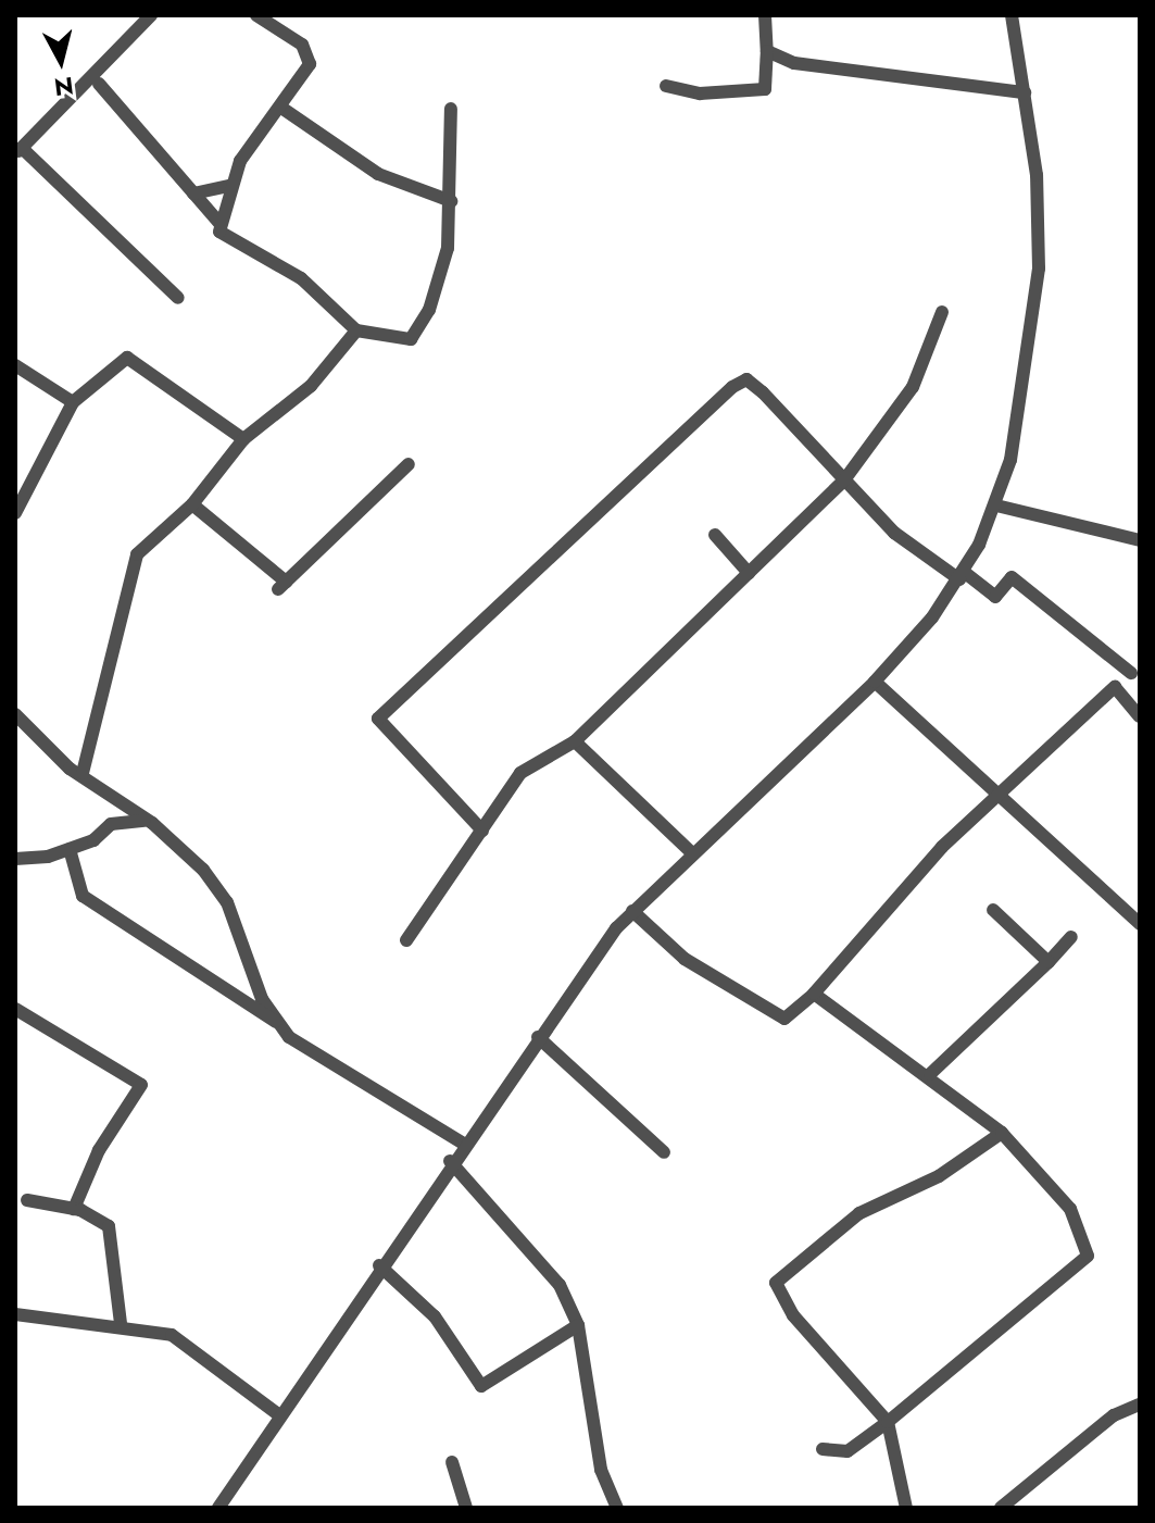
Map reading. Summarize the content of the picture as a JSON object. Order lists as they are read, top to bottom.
{
  "north": "bottom"
}
